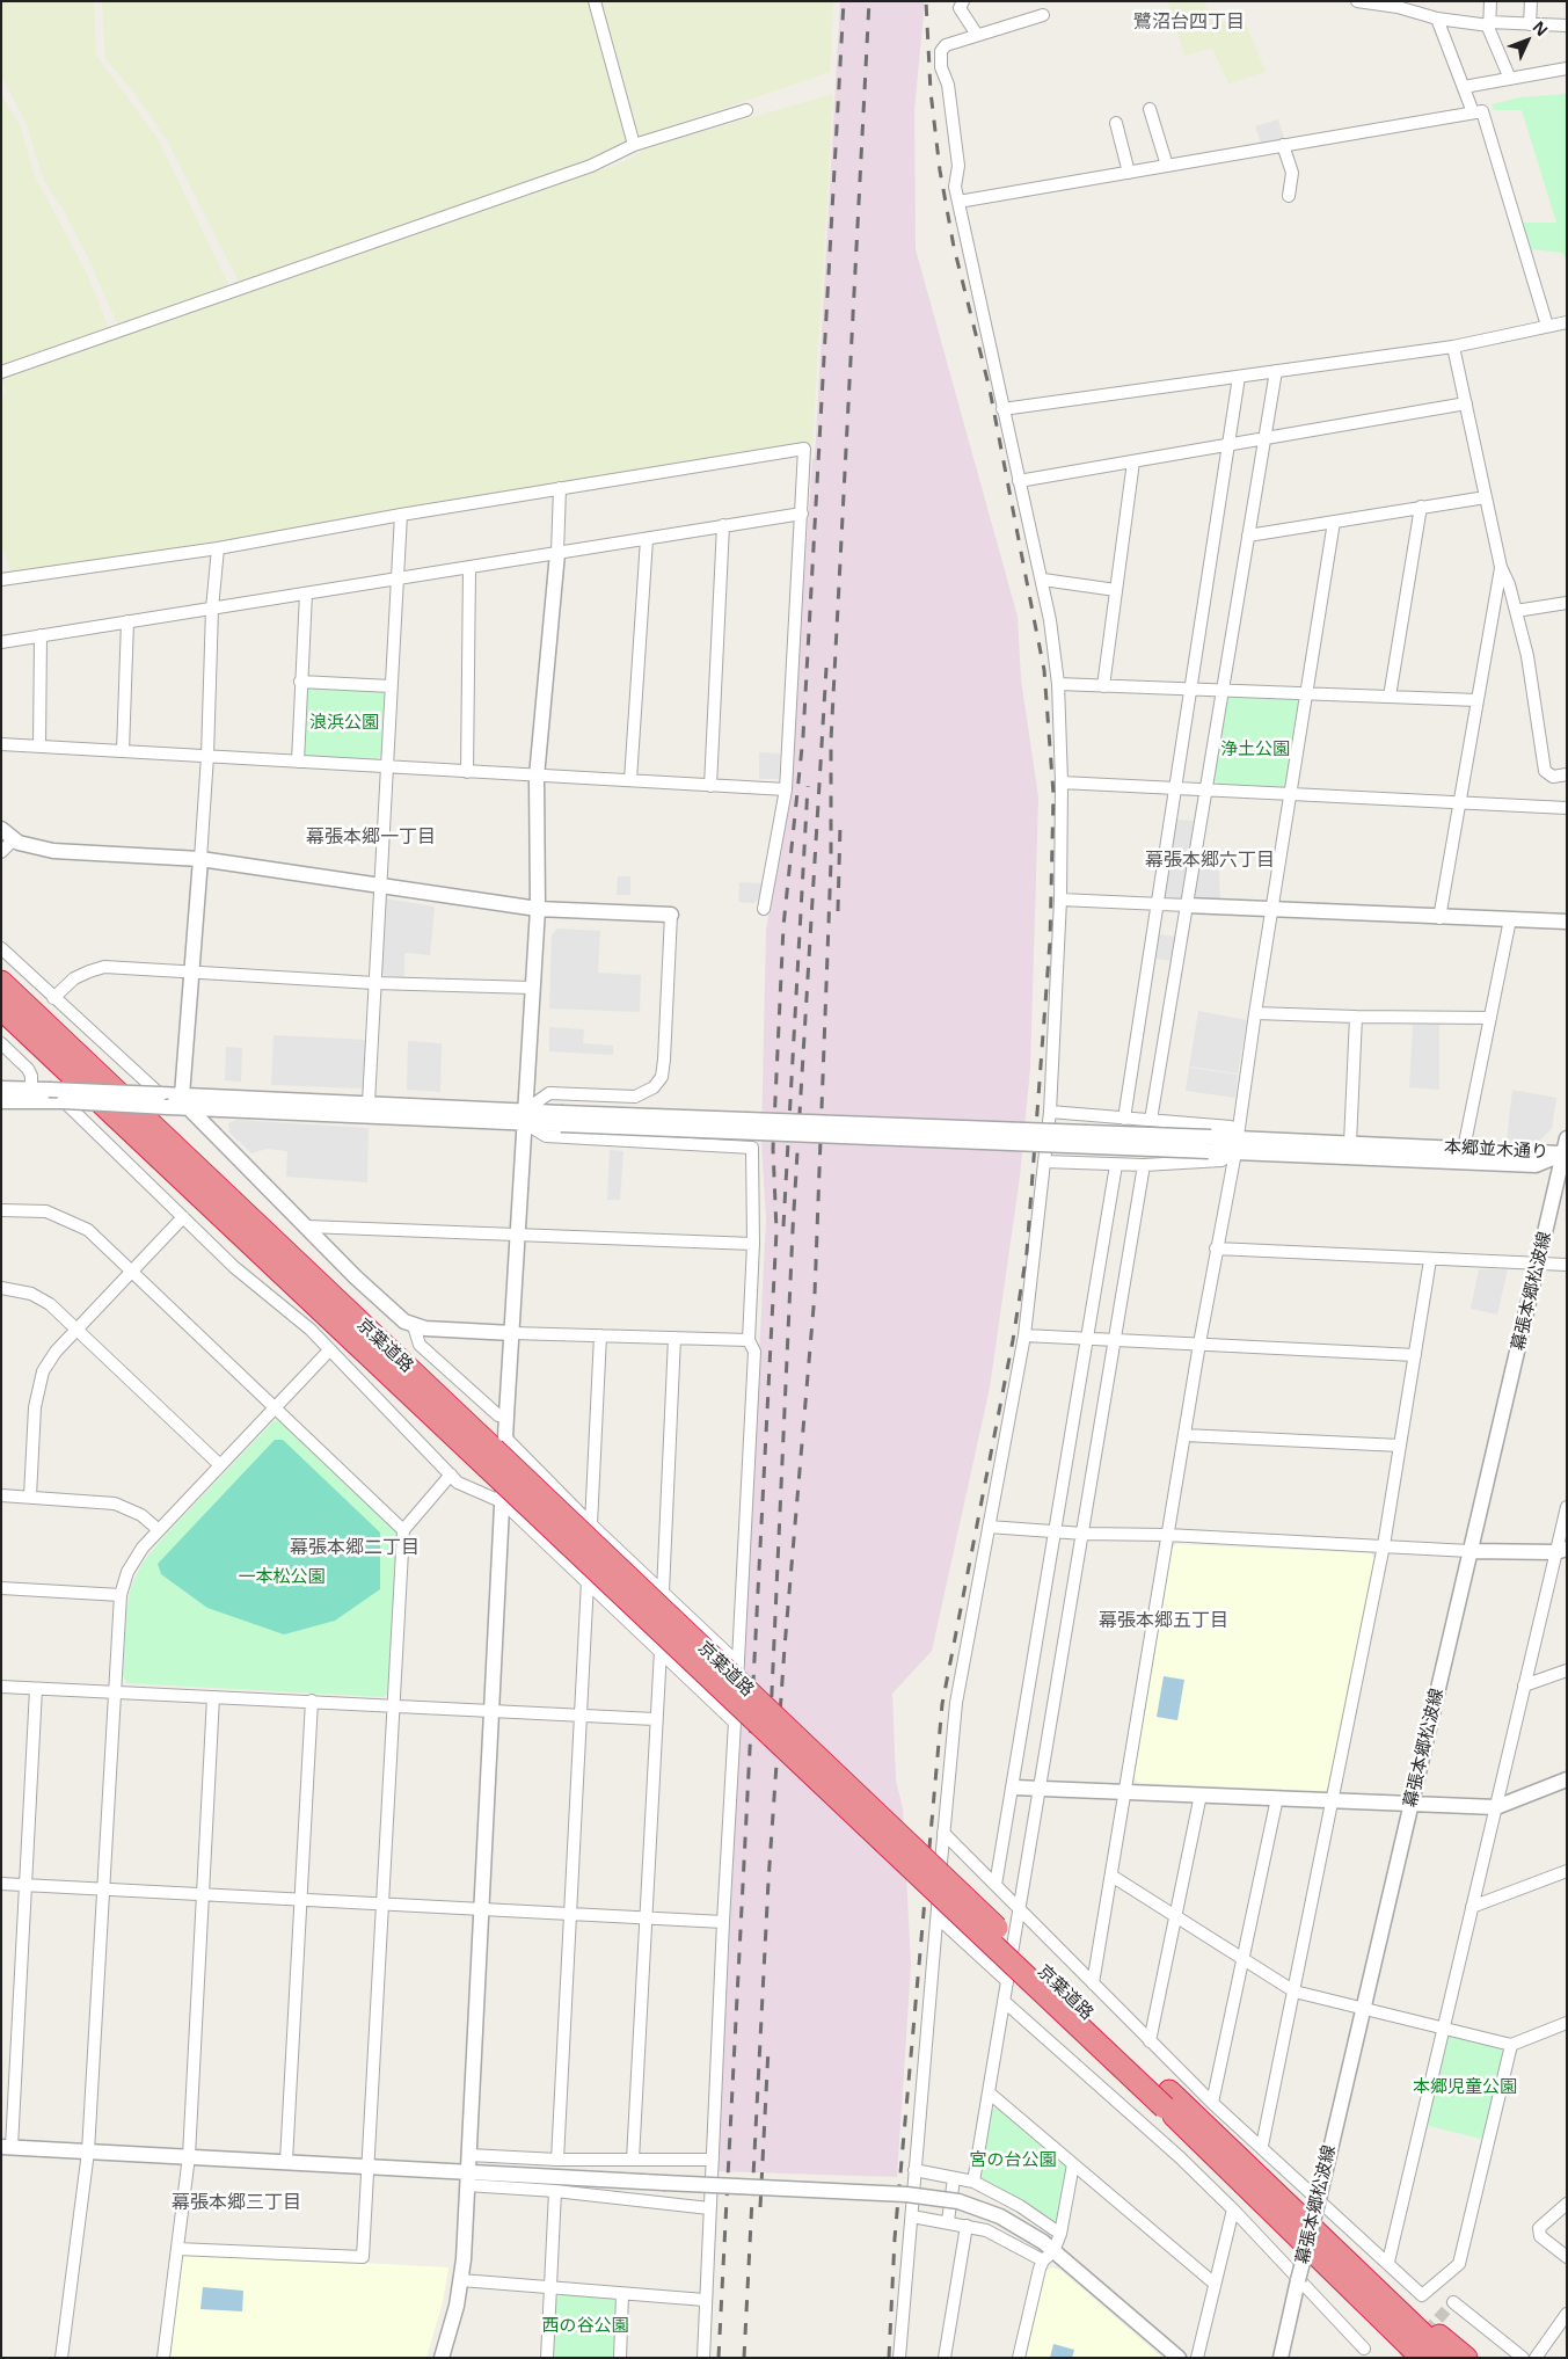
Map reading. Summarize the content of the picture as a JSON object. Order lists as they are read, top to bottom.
{
  "streets": {
    "highway": ["京葉道路"],
    "street": ["本郷並木通り", "幕張本郷松波線"]
  },
  "crossings": [
    ["本郷並木通り", "幕張本郷松波線"]
  ],
  "districts": [
    "鷺沼台四丁目",
    "幕張本郷一丁目",
    "幕張本郷六丁目",
    "幕張本郷二丁目",
    "幕張本郷五丁目",
    "幕張本郷三丁目"
  ],
  "parks": [
    "浪浜公園",
    "浄土公園",
    "一本松公園",
    "本郷児童公園",
    "宮の台公園",
    "西の谷公園"
  ],
  "north": "top right"
}
